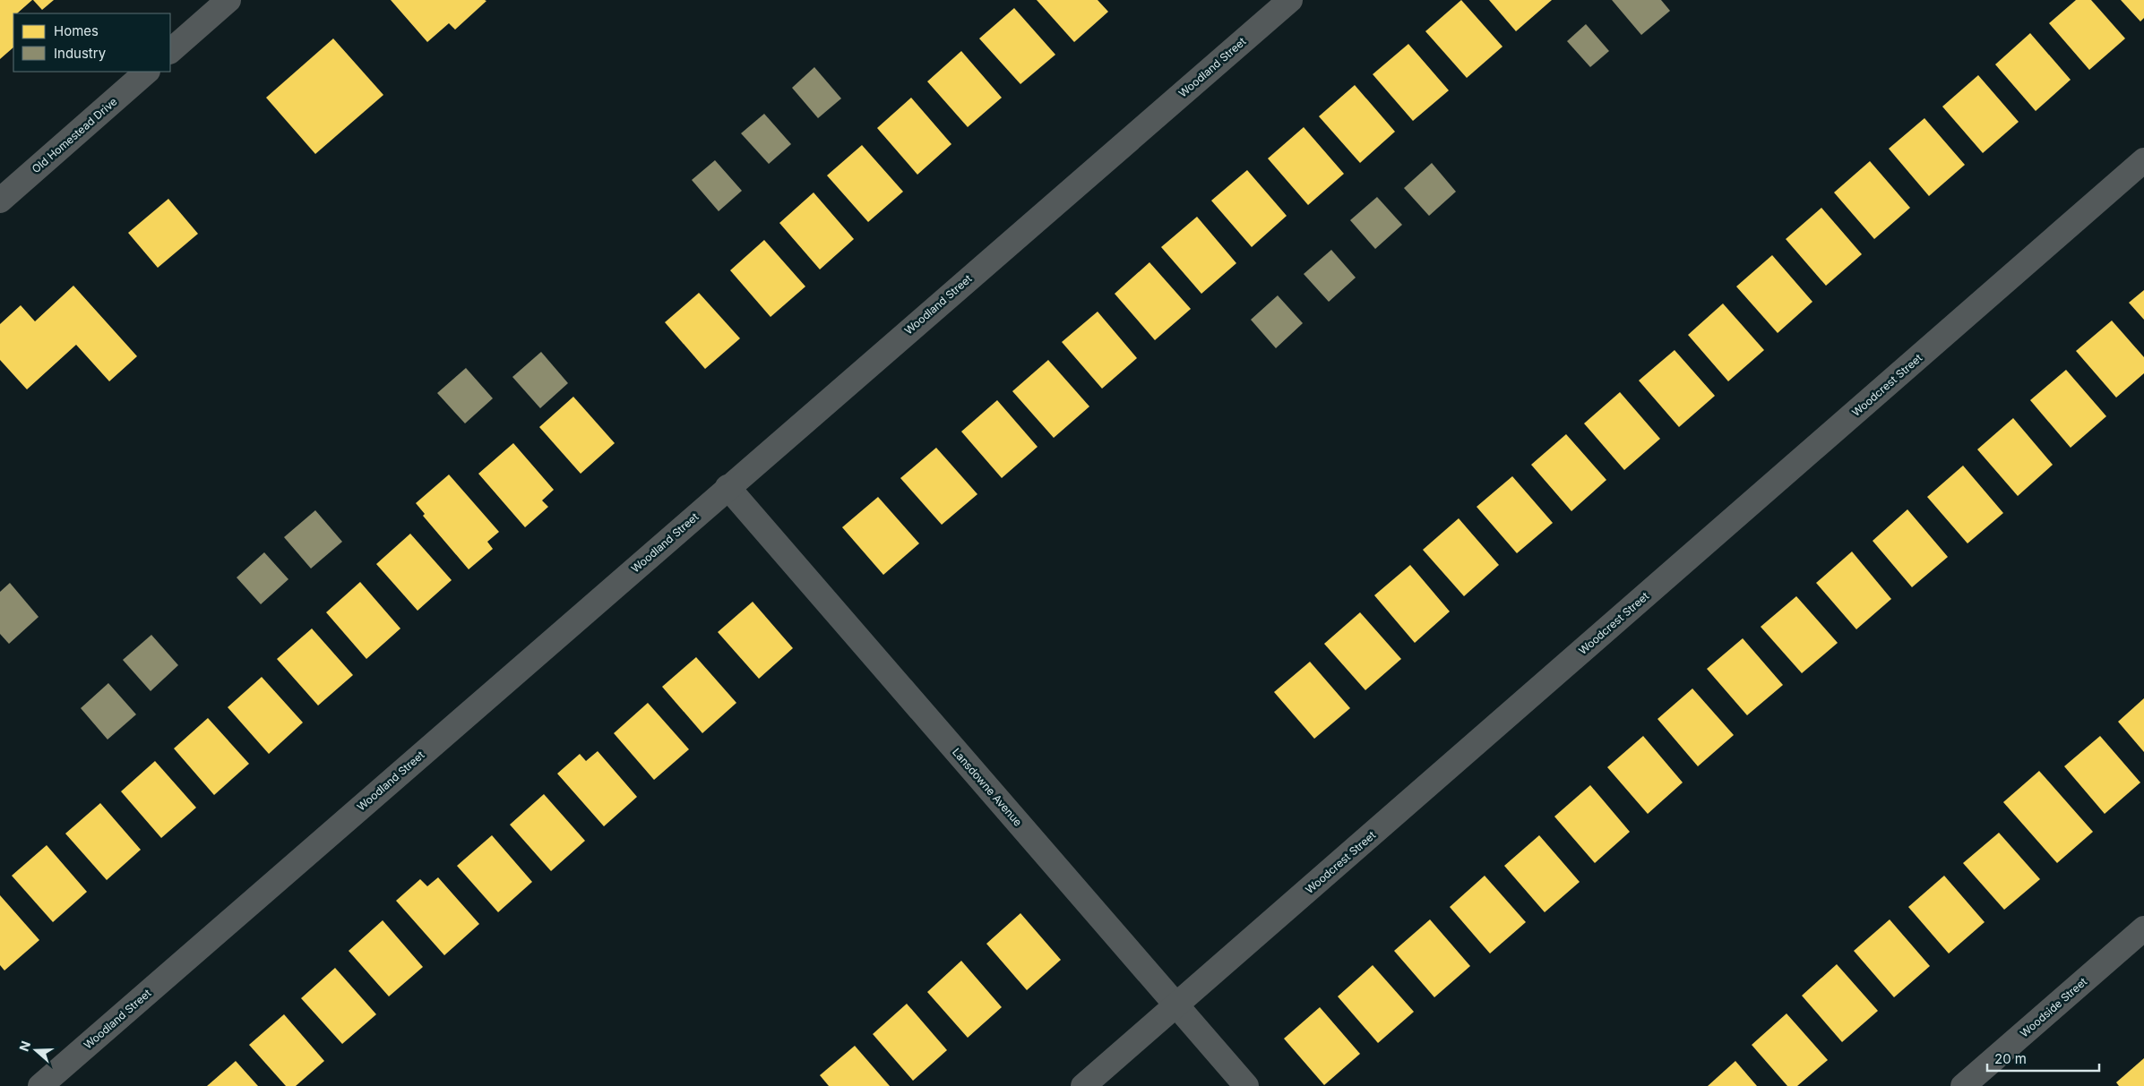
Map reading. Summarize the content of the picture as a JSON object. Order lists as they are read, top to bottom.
{
  "streets": {
    "street": [
      "Woodland Street",
      "Old Homestead Drive",
      "Woodcrest Street",
      "Lansdowne Avenue",
      "Woodside Street"
    ]
  },
  "crossings": [
    ["Woodland Street", "Lansdowne Avenue"],
    ["Woodcrest Street", "Lansdowne Avenue"]
  ],
  "legend": ["Homes", "Industry"],
  "scale_bar": "20 m",
  "north": "left"
}
